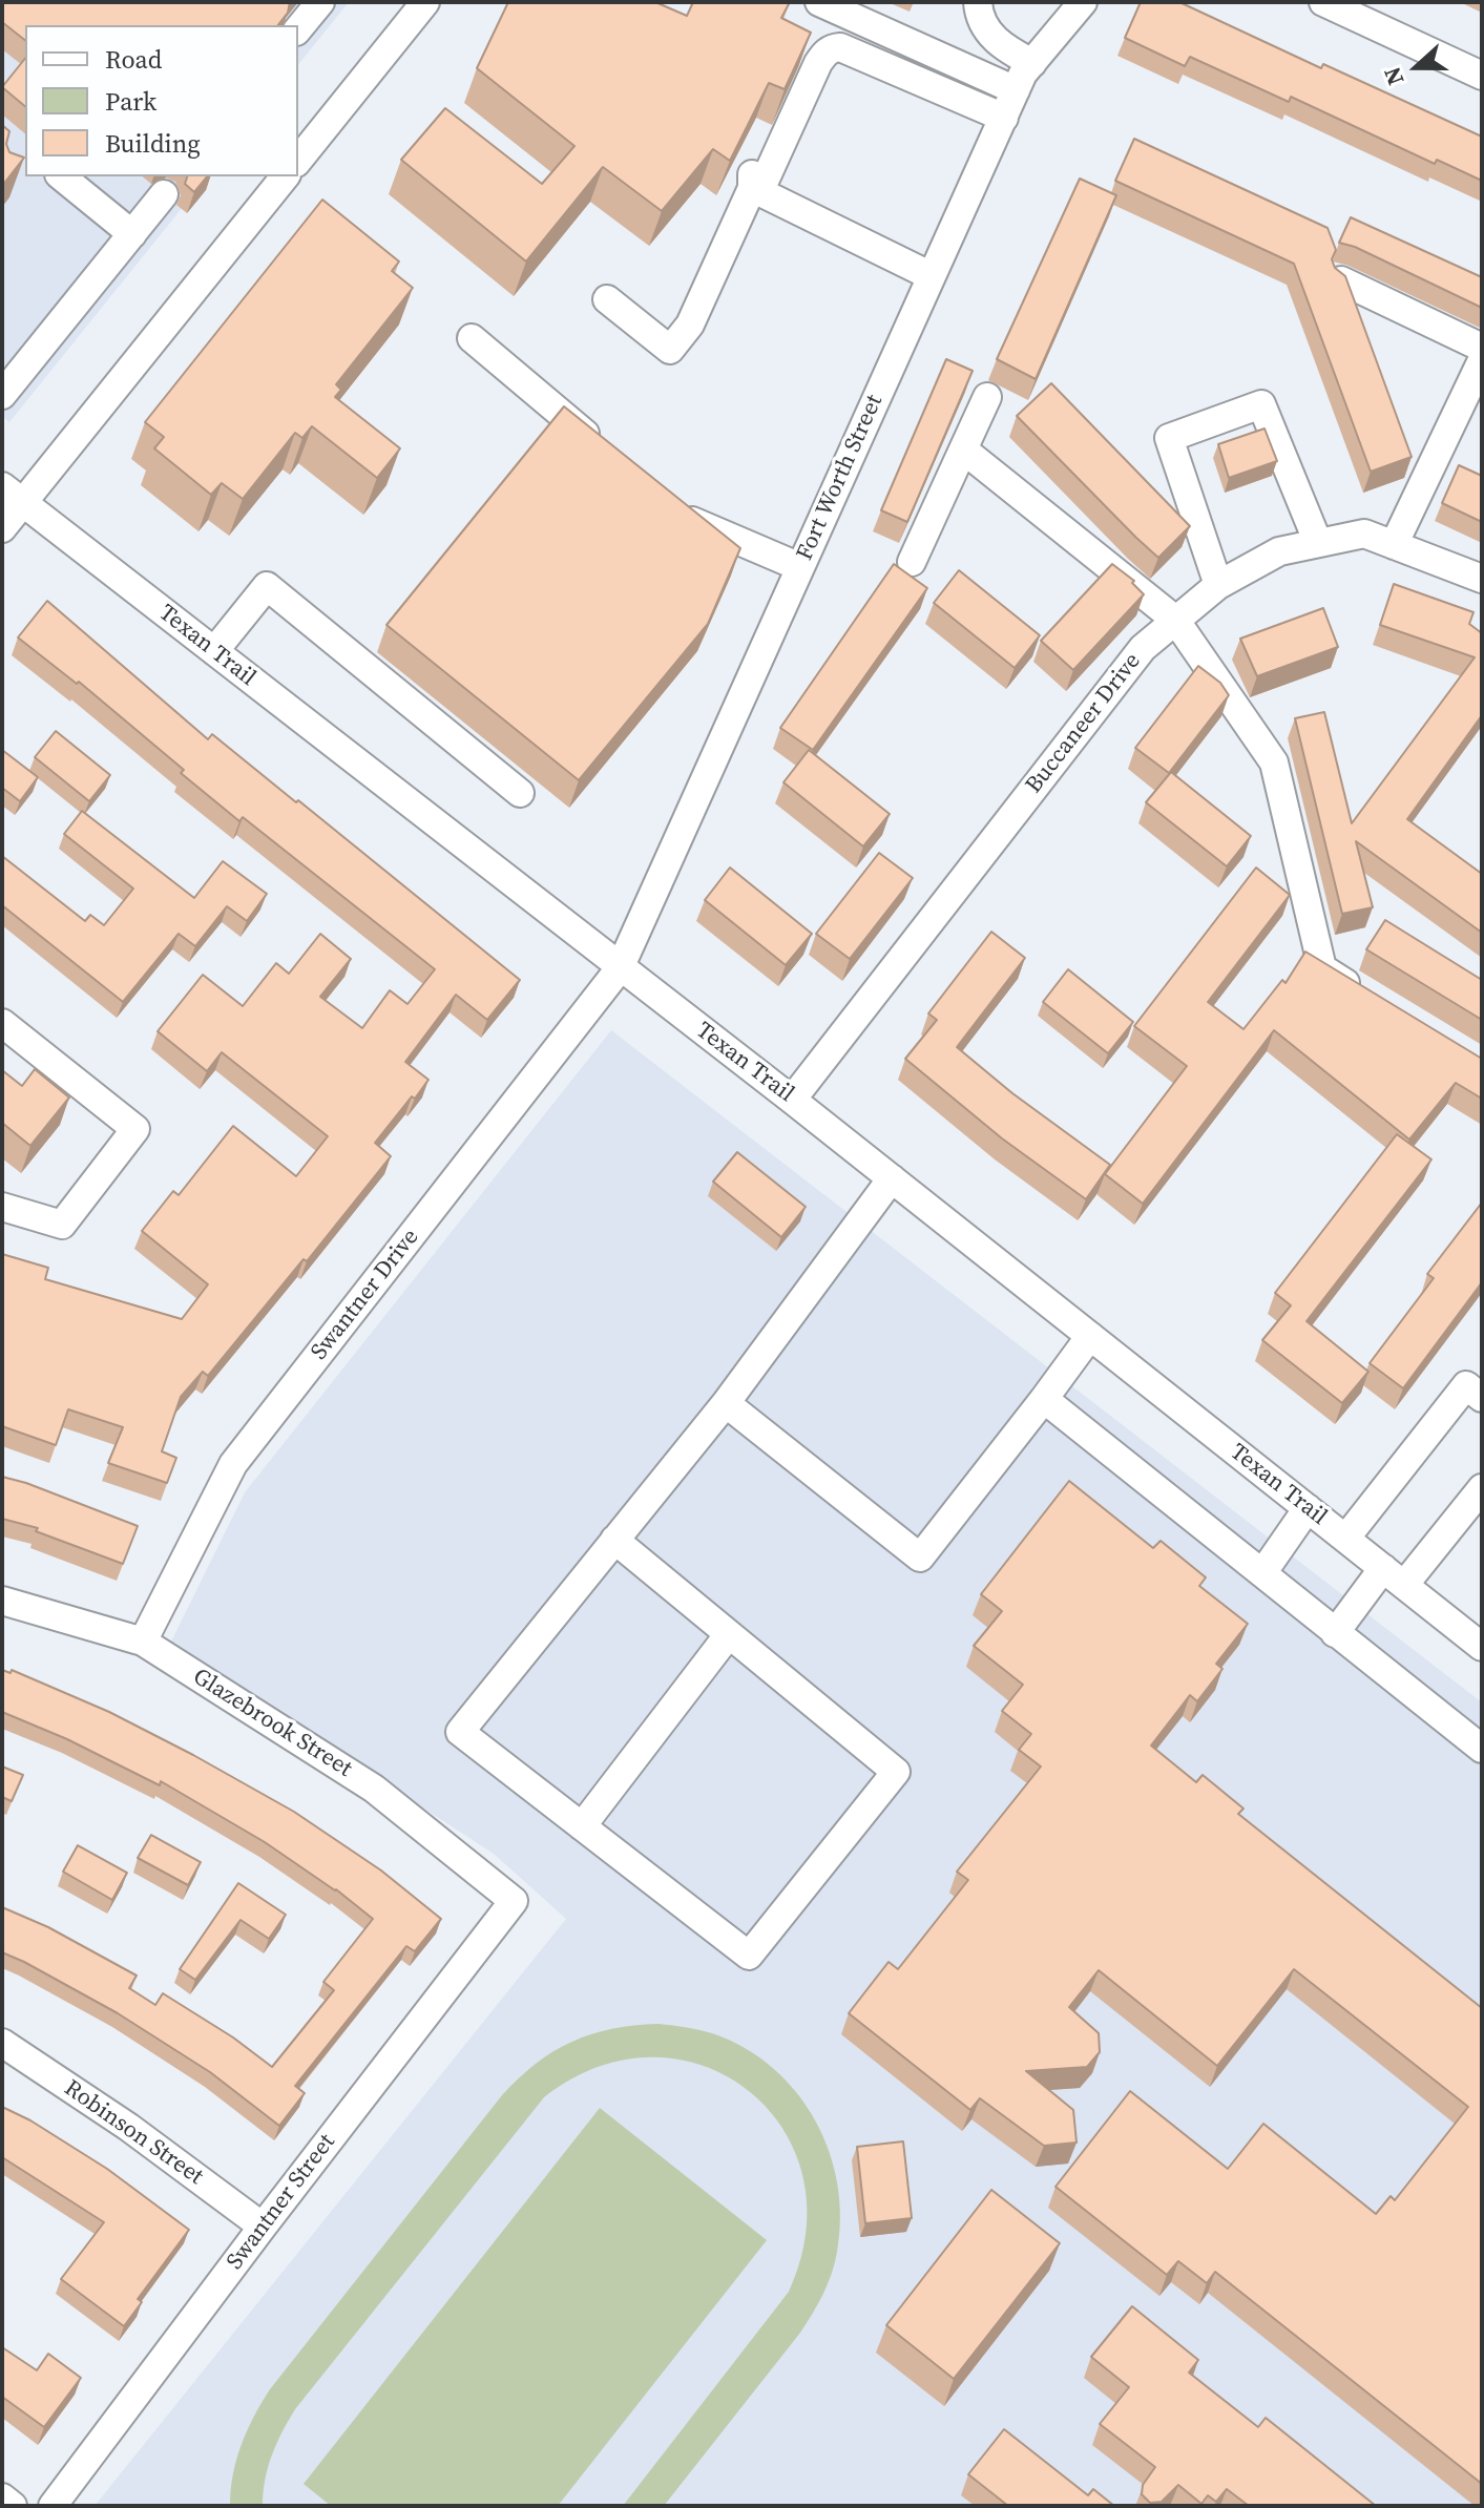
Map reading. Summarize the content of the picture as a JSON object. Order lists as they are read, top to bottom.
{
  "streets": {
    "street": [
      "Fort Worth Street",
      "Texan Trail",
      "Buccaneer Drive",
      "Swantner Drive",
      "Glazebrook Street",
      "Robinson Street",
      "Swantner Street"
    ]
  },
  "crossings": [
    ["Fort Worth Street", "Texan Trail"],
    ["Fort Worth Street", "Swantner Drive"],
    ["Texan Trail", "Buccaneer Drive"],
    ["Texan Trail", "Swantner Drive"],
    ["Swantner Drive", "Glazebrook Street"],
    ["Glazebrook Street", "Swantner Street"],
    ["Robinson Street", "Swantner Street"]
  ],
  "legend": ["Road", "Park", "Building"],
  "north": "left"
}
